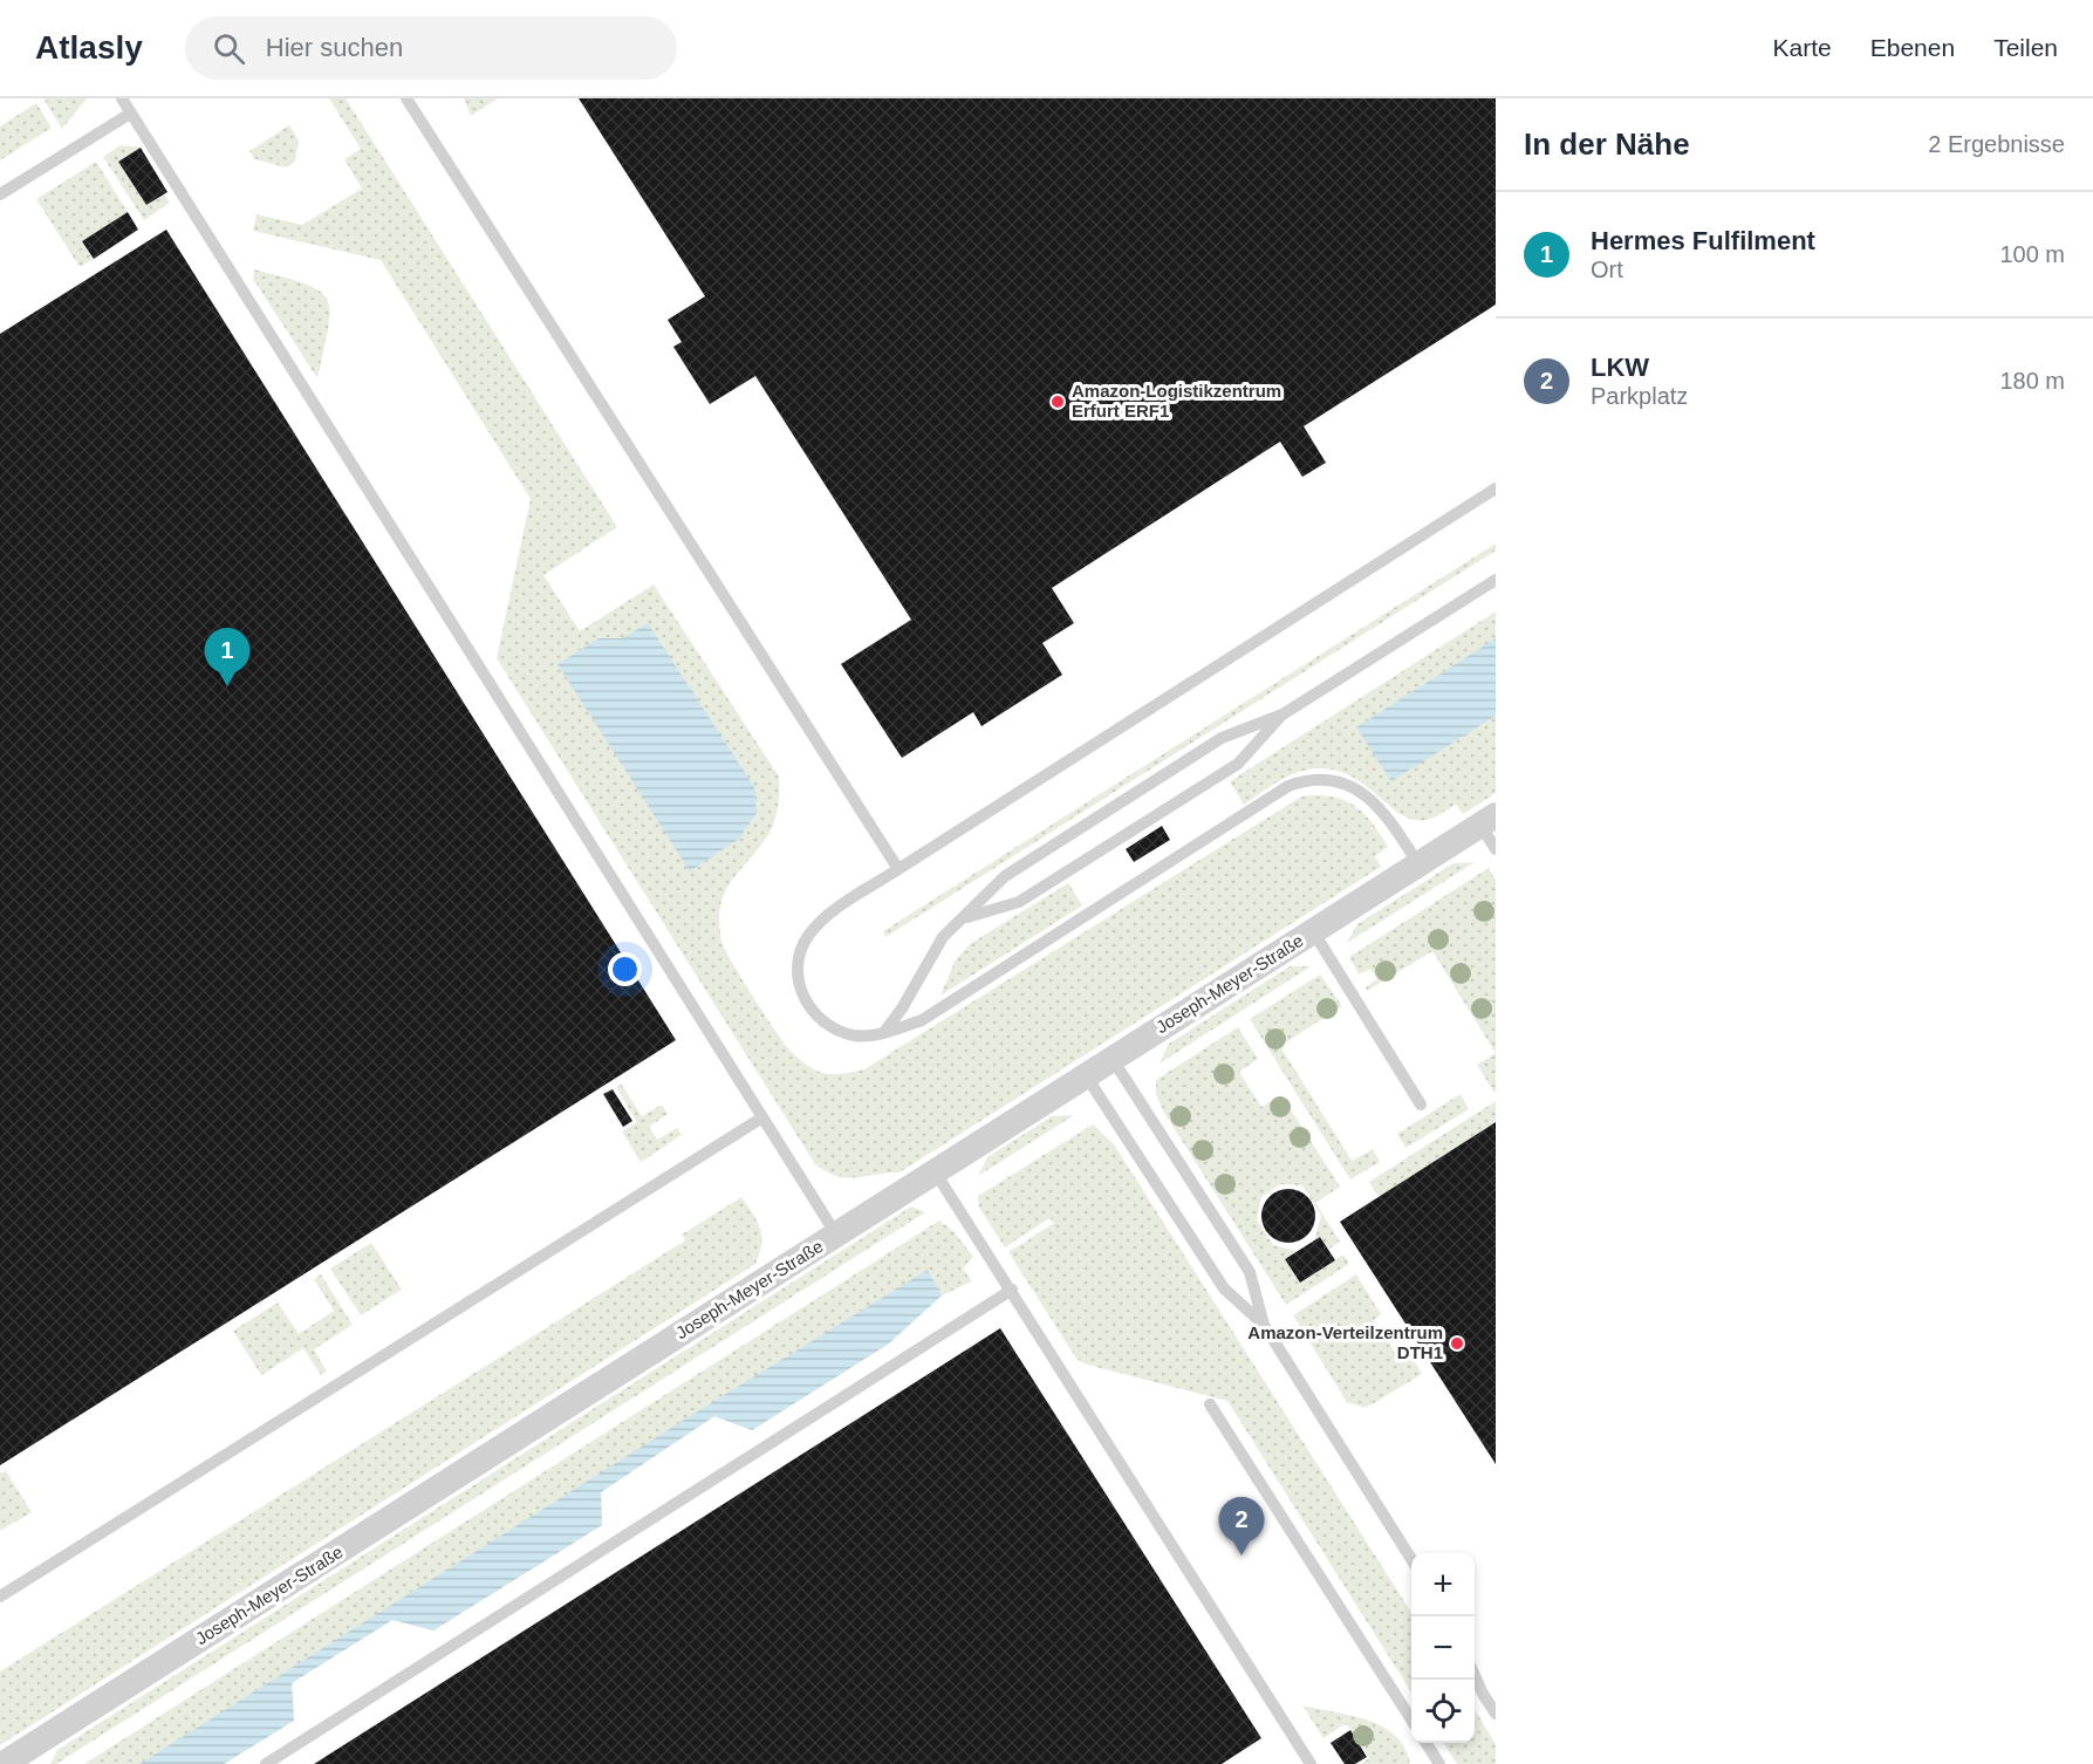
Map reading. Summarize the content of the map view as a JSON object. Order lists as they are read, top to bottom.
{
  "streets": {
    "street": ["Joseph-Meyer-Straße"]
  },
  "places": ["Amazon-Logistikzentrum Erfurt ERF1", "Amazon-Verteilzentrum DTH1"],
  "page": {
    "header": "Atlasly",
    "search": "Hier suchen",
    "nav": ["Karte", "Ebenen", "Teilen"],
    "heading": ["In der Nähe", "2 Ergebnisse"],
    "list": [
      {
        "mark": "1",
        "name": "Hermes Fulfilment",
        "note": "Ort",
        "value": "100 m"
      },
      {
        "mark": "2",
        "name": "LKW",
        "note": "Parkplatz",
        "value": "180 m"
      }
    ],
    "pins": ["1", "2"],
    "map_buttons": ["+", "−"]
  }
}
